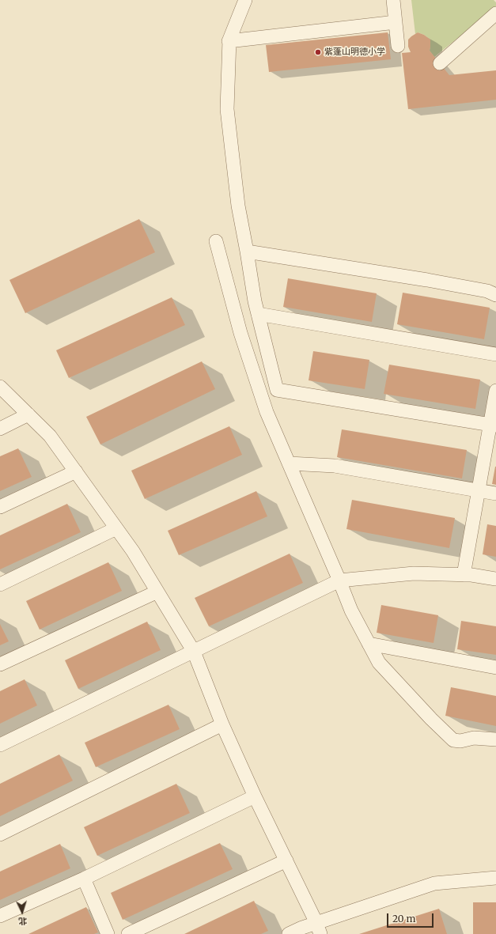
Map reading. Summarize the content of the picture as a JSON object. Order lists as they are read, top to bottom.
{
  "places": ["紫蓬山明德小学"],
  "scale_bar": "20 m",
  "north": "bottom"
}
